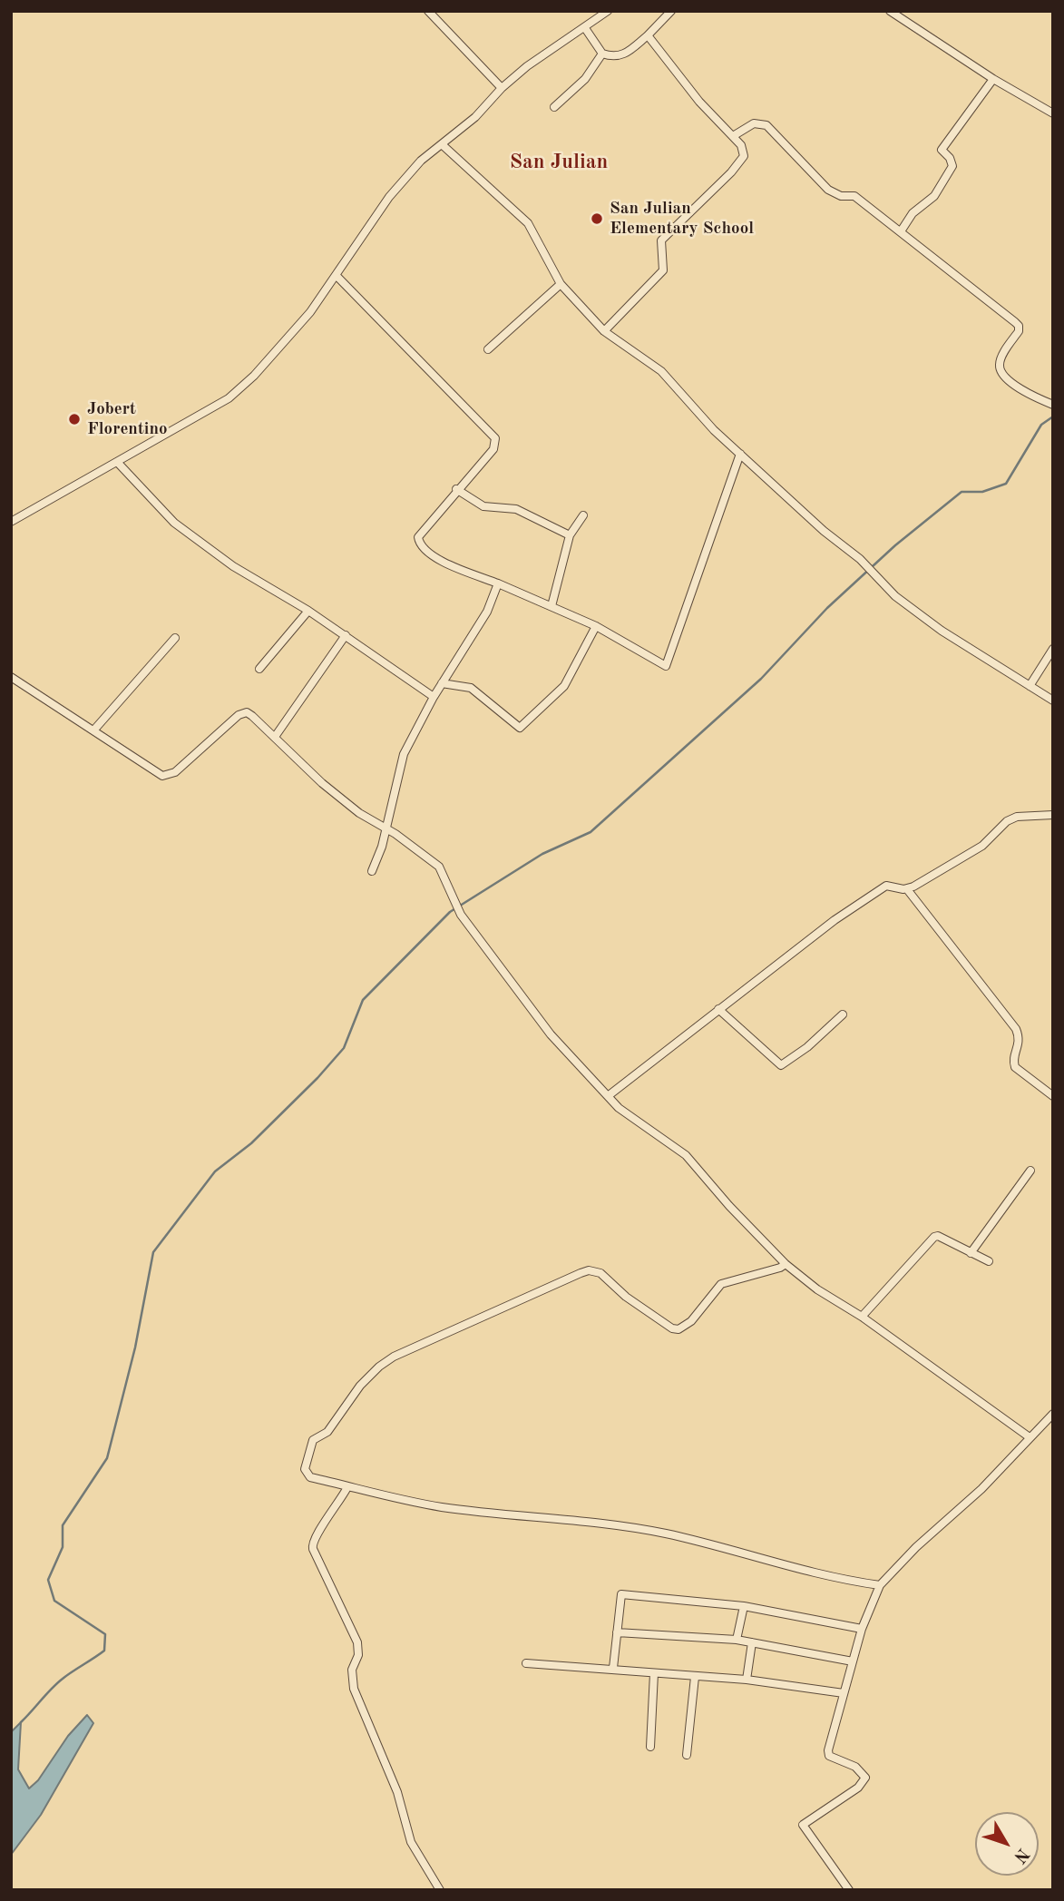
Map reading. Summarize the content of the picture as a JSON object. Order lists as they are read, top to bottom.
{
  "districts": ["San Julian"],
  "places": ["San Julian Elementary School", "Jobert Florentino"],
  "north": "bottom right"
}
